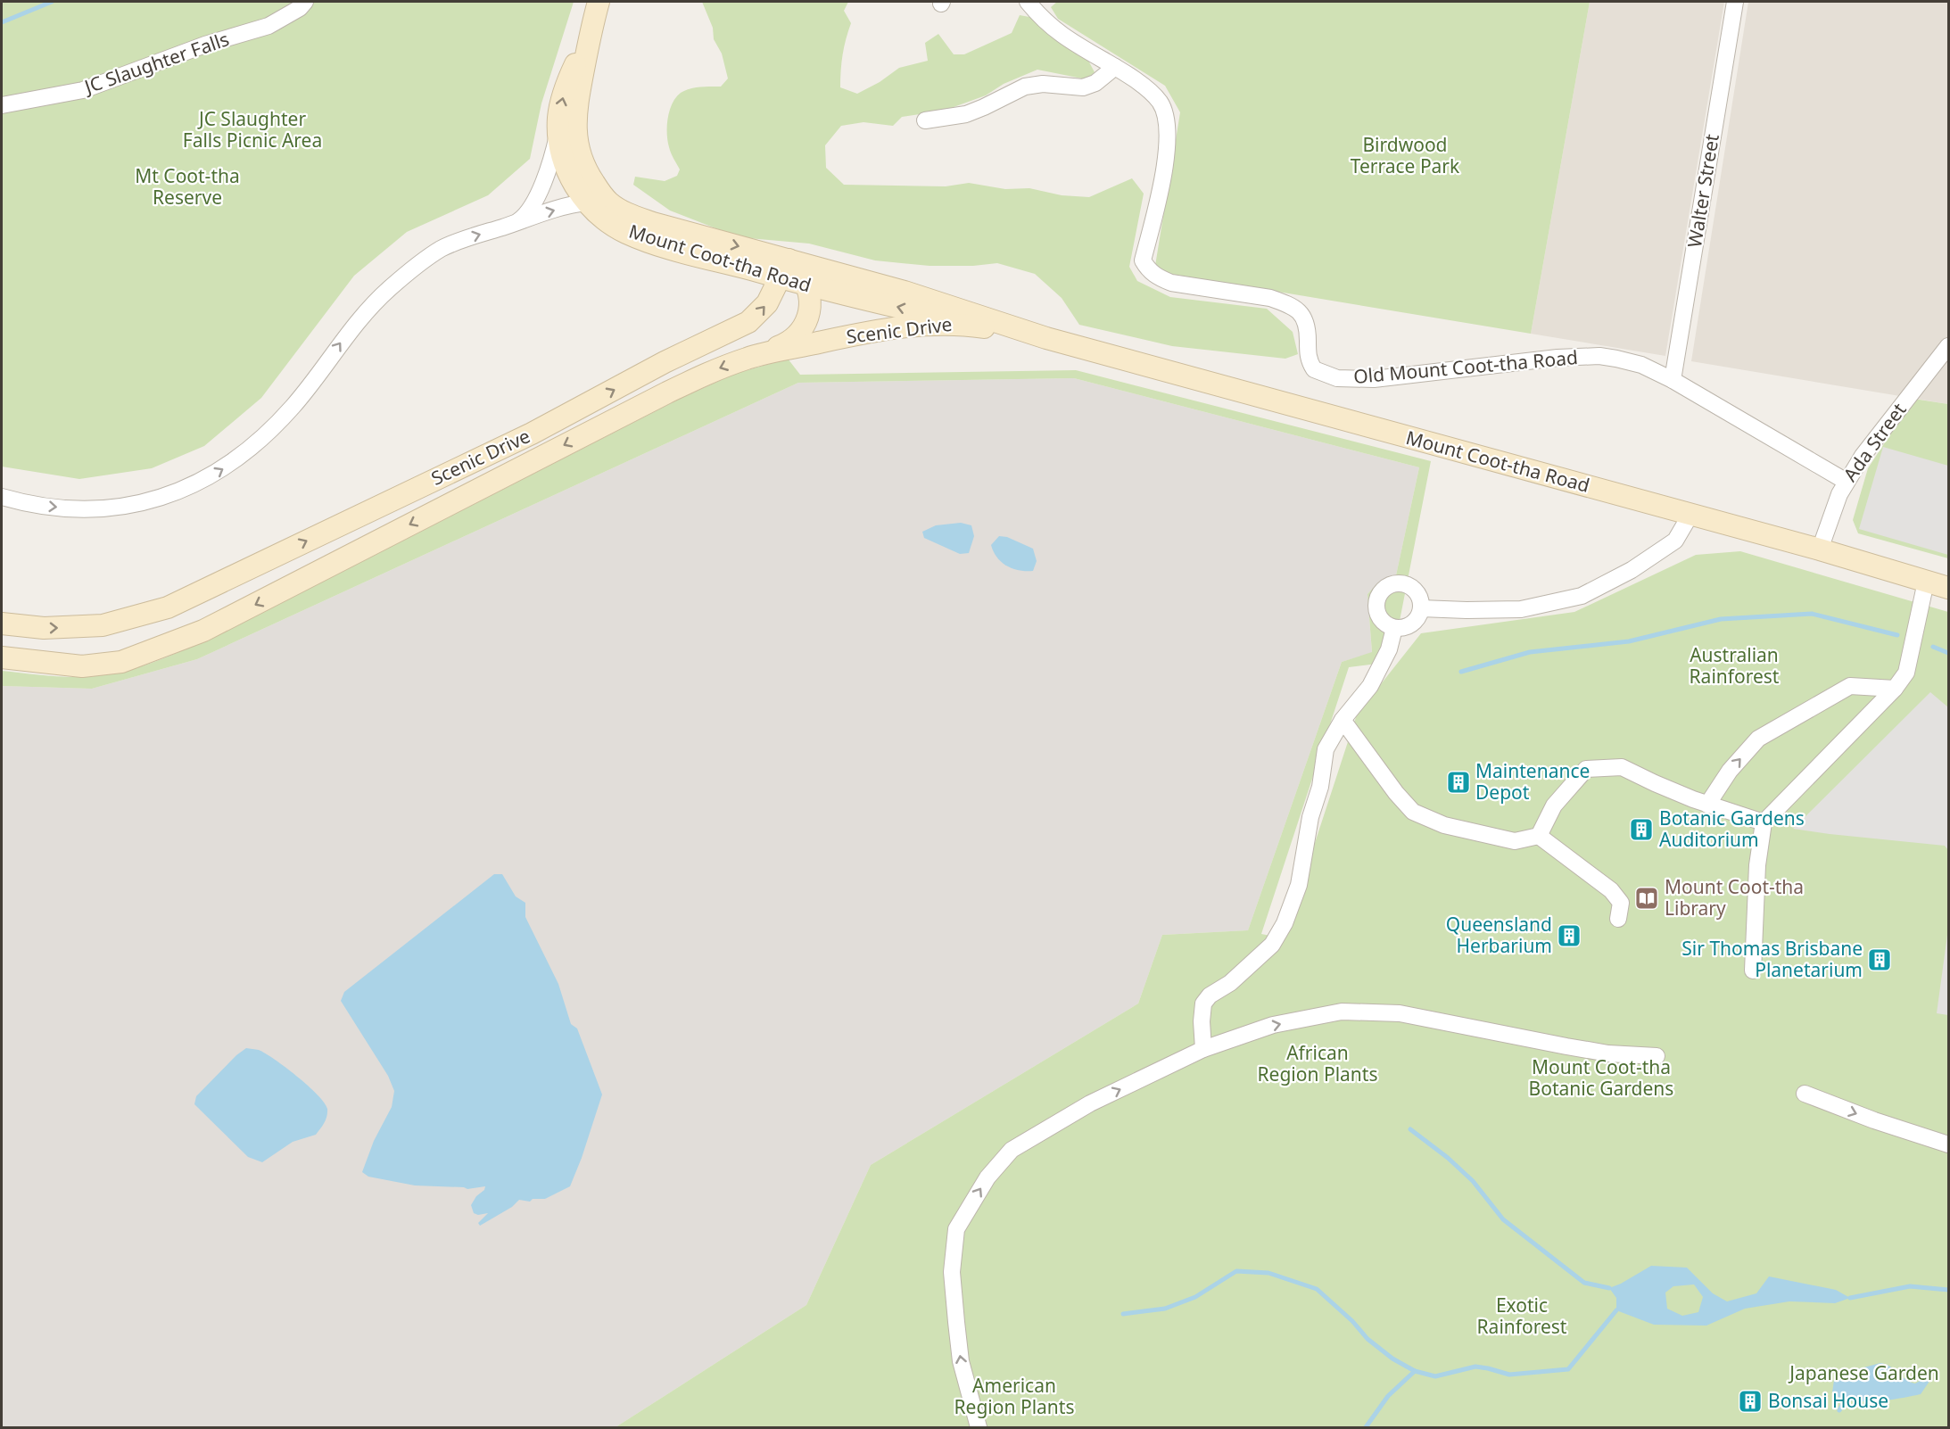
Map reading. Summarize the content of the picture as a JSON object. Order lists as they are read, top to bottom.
{
  "streets": {
    "main road": ["Mount Coot-tha Road", "Scenic Drive"],
    "street": [
      "JC Slaughter Falls",
      "Walter Street",
      "Old Mount Coot-tha Road",
      "Ada Street"
    ]
  },
  "crossings": [
    ["Walter Street", "Old Mount Coot-tha Road"],
    ["Mount Coot-tha Road", "Scenic Drive"],
    ["Mount Coot-tha Road", "Ada Street"],
    ["Old Mount Coot-tha Road", "Ada Street"]
  ],
  "parks": [
    "JC Slaughter Falls Picnic Area",
    "Birdwood Terrace Park",
    "Mt Coot-tha Reserve",
    "Australian Rainforest",
    "African Region Plants",
    "Mount Coot-tha Botanic Gardens",
    "Exotic Rainforest",
    "Japanese Garden",
    "American Region Plants"
  ],
  "places": {
    "building": [
      "Maintenance Depot",
      "Botanic Gardens Auditorium",
      "Queensland Herbarium",
      "Sir Thomas Brisbane Planetarium",
      "Bonsai House"
    ],
    "library": ["Mount Coot-tha Library"]
  }
}
